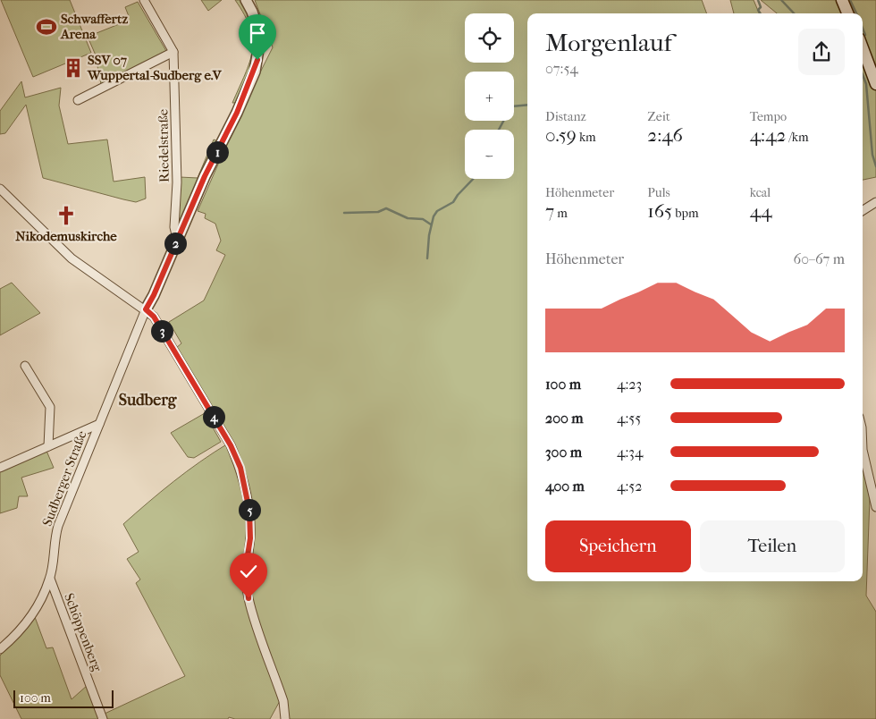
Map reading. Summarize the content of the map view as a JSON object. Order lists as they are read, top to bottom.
{
  "streets": {
    "street": ["Riedelstraße", "Sudberger Straße", "Schöppenberg"]
  },
  "crossings": [
    ["Sudberger Straße", "Schöppenberg"]
  ],
  "districts": ["Sudberg"],
  "places": {
    "sports": ["Schwaffertz Arena"],
    "building": ["SSV 07 Wuppertal-Sudberg e.V"],
    "church": ["Nikodemuskirche"]
  },
  "scale_bar": "100 m",
  "page": {
    "map_buttons": ["+", "−"],
    "heading": ["Morgenlauf", "07:54"],
    "stats": [
      ["Distanz", "0.59 km"],
      ["Zeit", "2:46"],
      ["Tempo", "4:42 /km"],
      ["Höhenmeter", "7 m"],
      ["Puls", "165 bpm"],
      ["kcal", "44"]
    ],
    "pins": [
      "1",
      "2",
      "3",
      "4",
      "5"
    ],
    "chart": ["Höhenmeter", "60–67 m"],
    "list": [
      {
        "name": "100 m",
        "note": "4:23"
      },
      {
        "name": "200 m",
        "note": "4:55"
      },
      {
        "name": "300 m",
        "note": "4:34"
      },
      {
        "name": "400 m",
        "note": "4:52"
      }
    ],
    "buttons": ["Speichern", "Teilen"],
    "scale": "100 m"
  }
}
